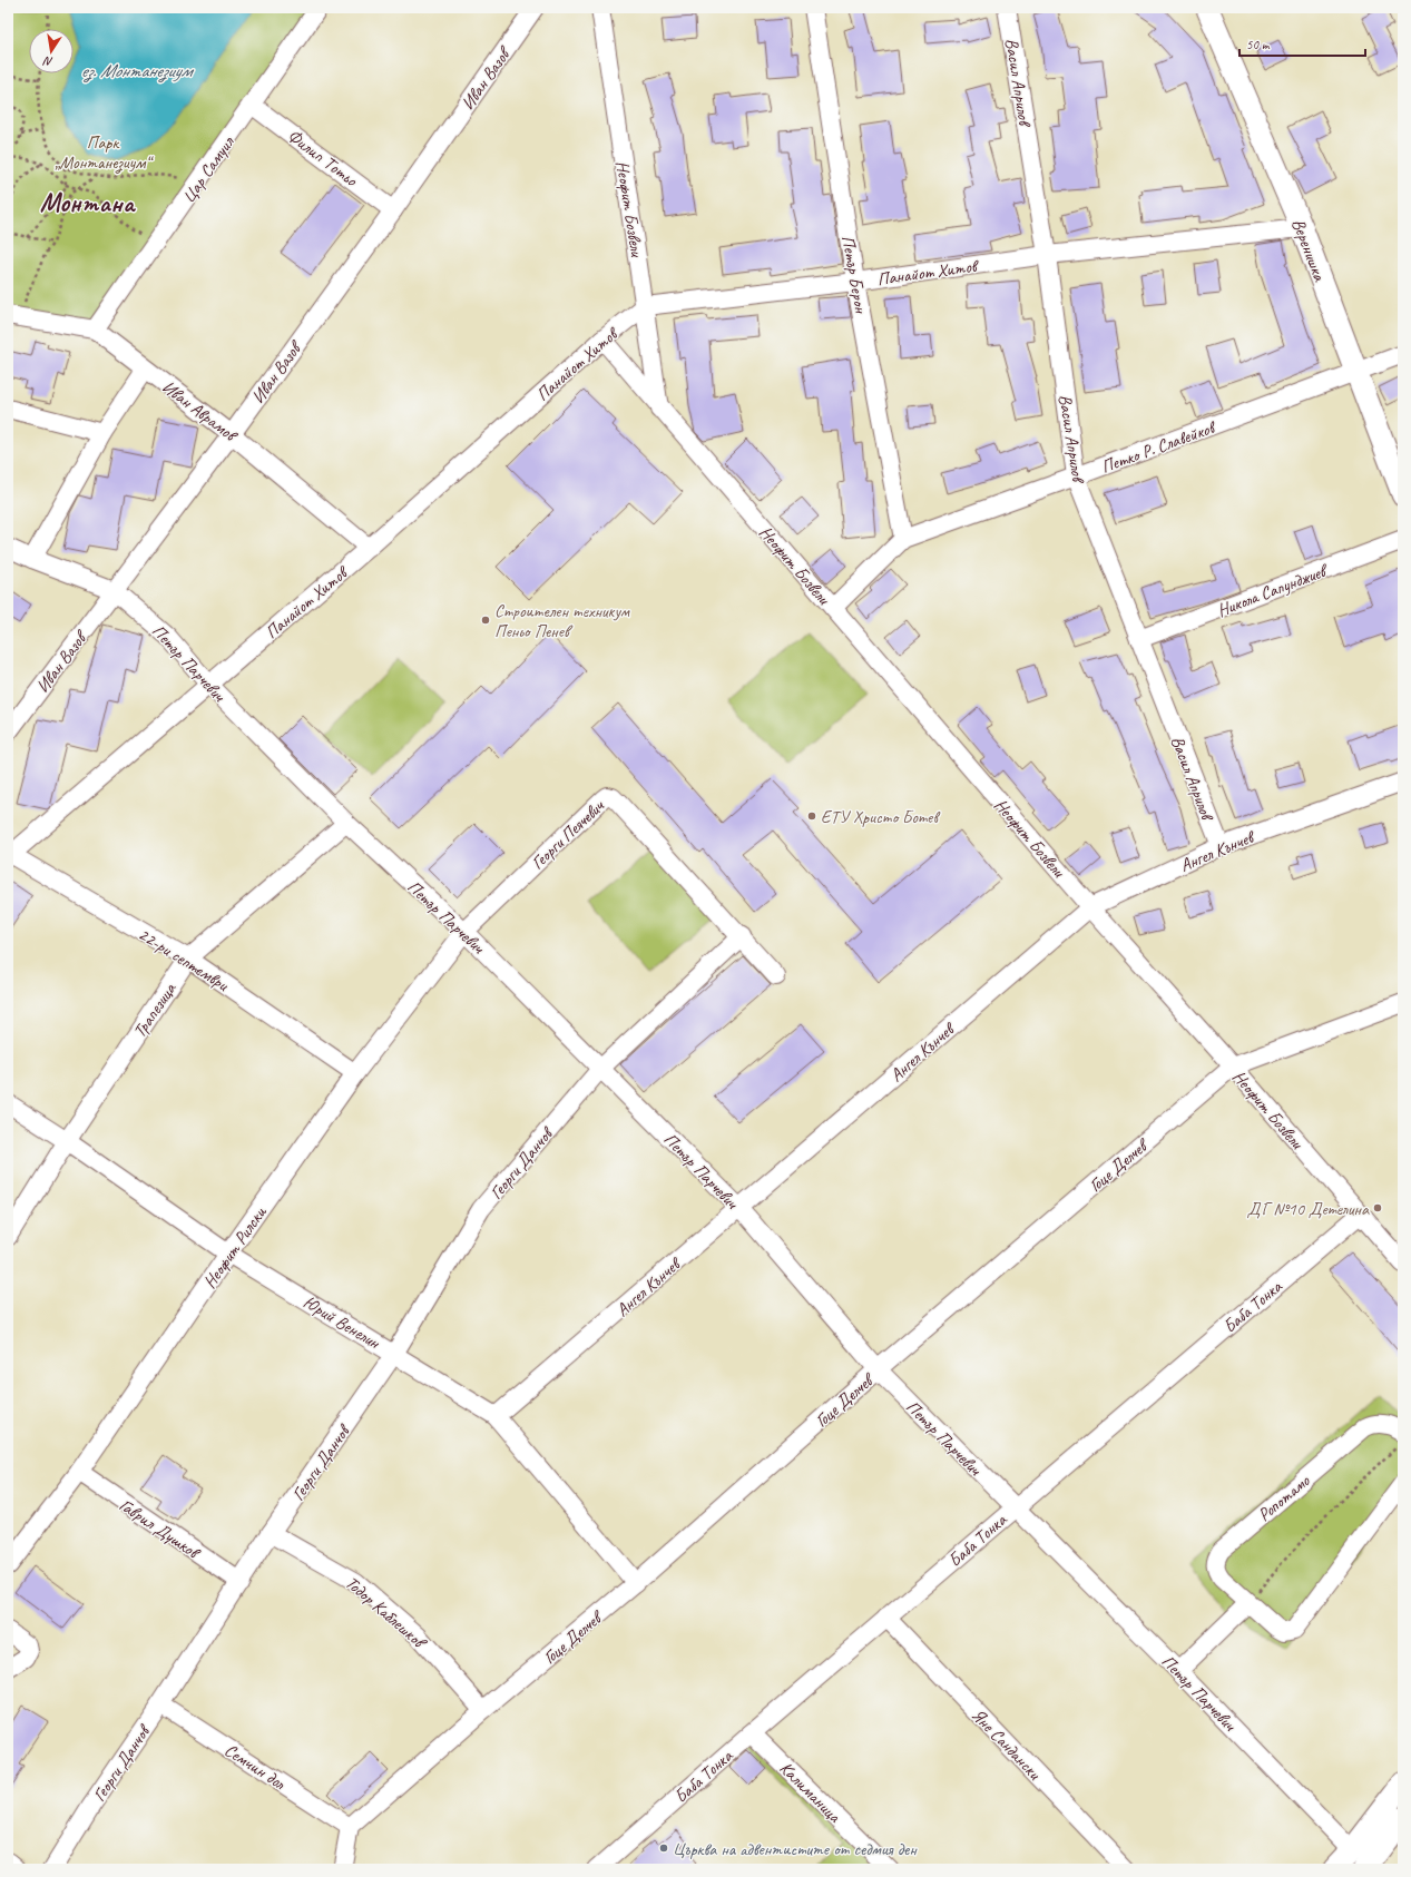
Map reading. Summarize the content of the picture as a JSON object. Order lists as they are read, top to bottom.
{
  "streets": {
    "main road": ["Веренишка"],
    "street": [
      "Иван Вазов",
      "Васил Априлов",
      "Филип Тотьо",
      "Цар Самуил",
      "Неофит Бозвели",
      "Панайот Хитов",
      "Петър Берон",
      "Иван Аврамов",
      "Петко Р. Славейков",
      "Никола Сапунджиев",
      "Петър Парчевич",
      "Георги Пеячевич",
      "Ангел Кънчев",
      "22-ри септември",
      "Трапезица",
      "Георги Данчов",
      "Гоце Делчев",
      "Неофит Рилски",
      "Баба Тонка",
      "Юрий Венелин",
      "Ропотамо",
      "Гаврил Душков",
      "Тодор Каблешков",
      "Яне Сандански",
      "Семчин дол",
      "Калиманица"
    ]
  },
  "crossings": [
    ["Иван Вазов", "Филип Тотьо"],
    ["Иван Вазов", "Иван Аврамов"],
    ["Иван Вазов", "Петър Парчевич"],
    ["Васил Априлов", "Панайот Хитов"],
    ["Васил Априлов", "Петко Р. Славейков"],
    ["Васил Априлов", "Никола Сапунджиев"],
    ["Васил Априлов", "Ангел Кънчев"],
    ["Филип Тотьо", "Цар Самуил"],
    ["Цар Самуил", "Иван Аврамов"],
    ["Неофит Бозвели", "Панайот Хитов"],
    ["Неофит Бозвели", "Петко Р. Славейков"],
    ["Неофит Бозвели", "Ангел Кънчев"],
    ["Неофит Бозвели", "Гоце Делчев"],
    ["Неофит Бозвели", "Баба Тонка"],
    ["Веренишка", "Панайот Хитов"],
    ["Веренишка", "Петко Р. Славейков"],
    ["Панайот Хитов", "Петър Берон"],
    ["Панайот Хитов", "Иван Аврамов"],
    ["Панайот Хитов", "Петър Парчевич"],
    ["Панайот Хитов", "22-ри септември"],
    ["Петър Берон", "Петко Р. Славейков"],
    ["Петър Парчевич", "Георги Пеячевич"],
    ["Петър Парчевич", "Ангел Кънчев"],
    ["Петър Парчевич", "Трапезица"],
    ["Петър Парчевич", "Георги Данчов"],
    ["Петър Парчевич", "Гоце Делчев"],
    ["Петър Парчевич", "Неофит Рилски"],
    ["Петър Парчевич", "Баба Тонка"],
    ["Георги Пеячевич", "Неофит Рилски"],
    ["Ангел Кънчев", "Юрий Венелин"],
    ["22-ри септември", "Трапезица"],
    ["22-ри септември", "Неофит Рилски"],
    ["Трапезица", "Юрий Венелин"],
    ["Георги Данчов", "Юрий Венелин"],
    ["Георги Данчов", "Гаврил Душков"],
    ["Георги Данчов", "Тодор Каблешков"],
    ["Георги Данчов", "Семчин дол"],
    ["Гоце Делчев", "Юрий Венелин"],
    ["Гоце Делчев", "Тодор Каблешков"],
    ["Гоце Делчев", "Семчин дол"],
    ["Неофит Рилски", "Юрий Венелин"],
    ["Неофит Рилски", "Гаврил Душков"],
    ["Баба Тонка", "Яне Сандански"],
    ["Баба Тонка", "Калиманица"]
  ],
  "districts": ["Монтана"],
  "water": ["ез. Монтанезиум"],
  "parks": ["Парк „Монтанезиум“"],
  "places": [
    "Строителен техникум Пеньо Пенев",
    "ЕТУ Христо Ботев",
    "ДГ №10 Детелина",
    "Църква на адвентистите от седмия ден"
  ],
  "scale_bar": "50 m",
  "north": "bottom"
}
